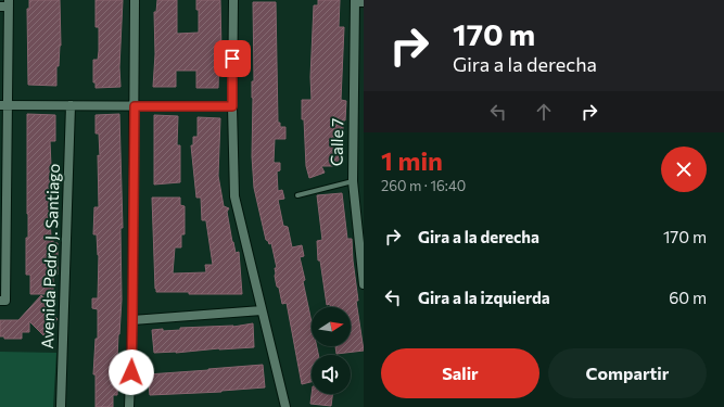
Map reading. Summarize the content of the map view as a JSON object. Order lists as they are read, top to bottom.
{
  "streets": {
    "street": ["Calle 7", "Avenida Pedro J. Santiago"]
  },
  "north": "right",
  "page": {
    "turn": ["170 m", "Gira a la derecha"],
    "heading": ["1 min", "260 m · 16:40"],
    "list": [
      {
        "name": "Gira a la derecha",
        "value": "170 m"
      },
      {
        "name": "Gira a la izquierda",
        "value": "60 m"
      }
    ],
    "buttons": ["Salir", "Compartir"]
  }
}
